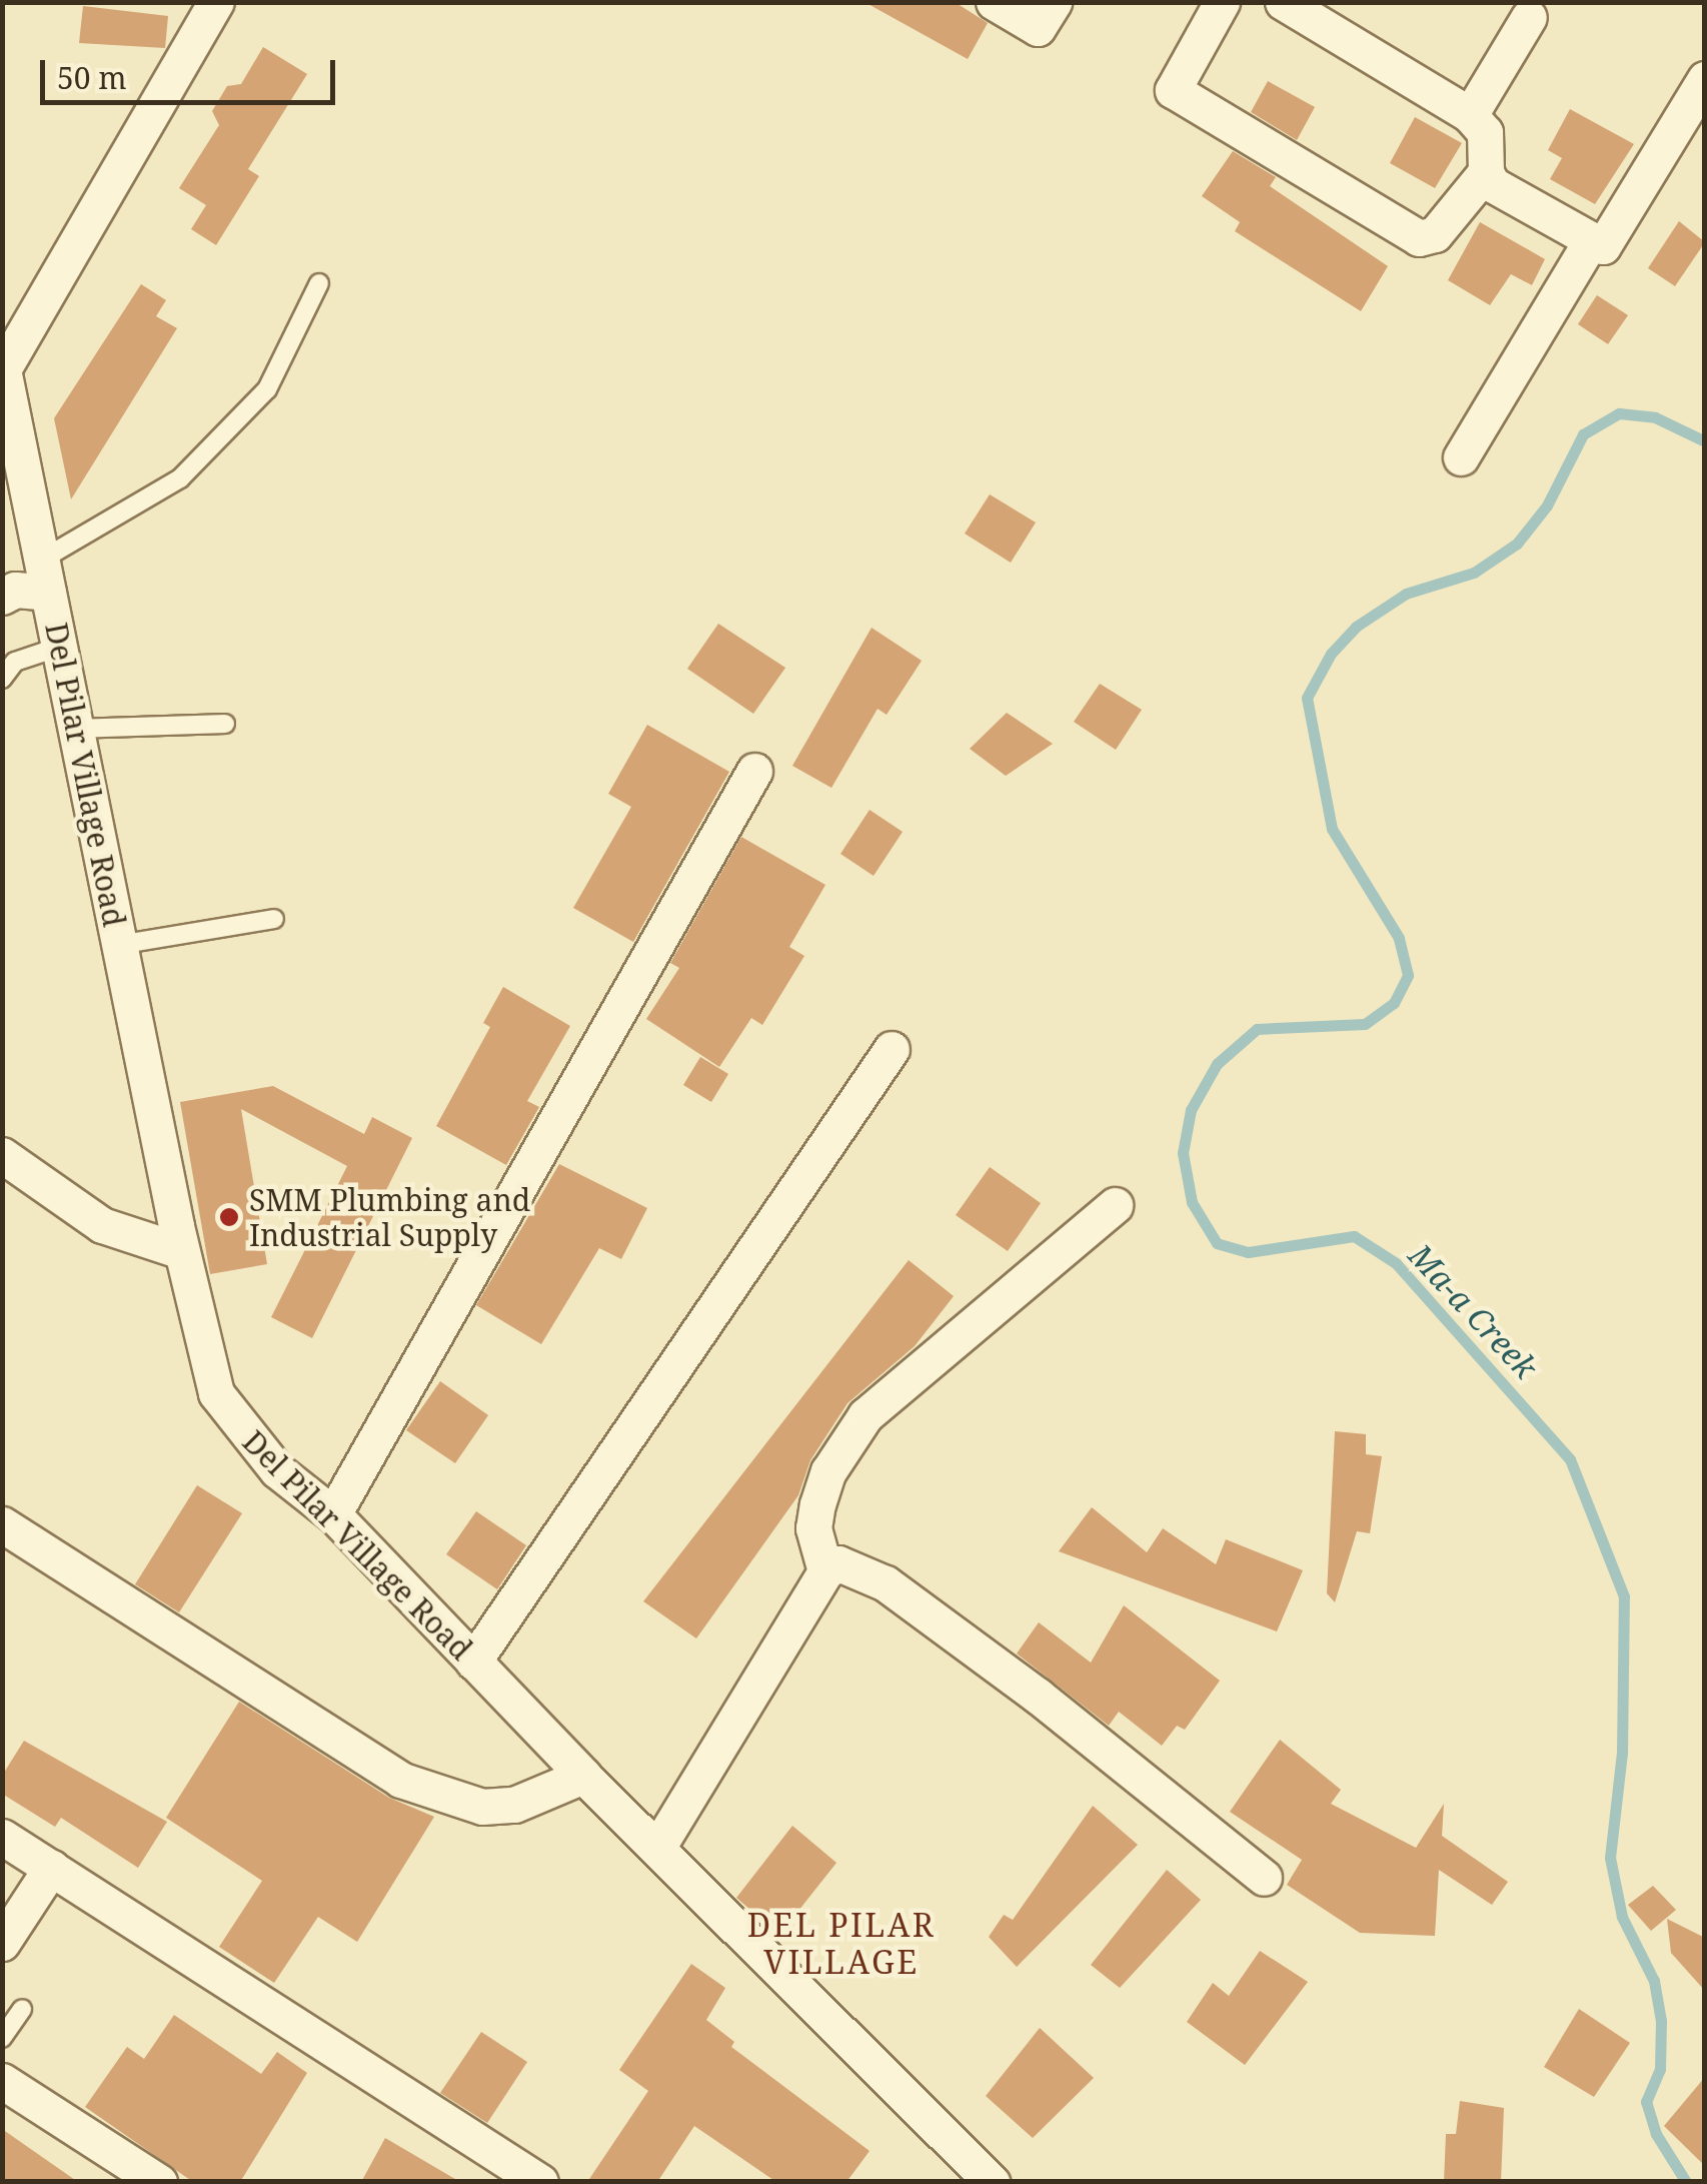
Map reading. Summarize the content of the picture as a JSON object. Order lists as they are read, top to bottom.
{
  "streets": {
    "street": ["Del Pilar Village Road"]
  },
  "districts": ["DEL PILAR VILLAGE"],
  "water": ["Ma-a Creek"],
  "places": ["SMM Plumbing and Industrial Supply"],
  "scale_bar": "50 m"
}
